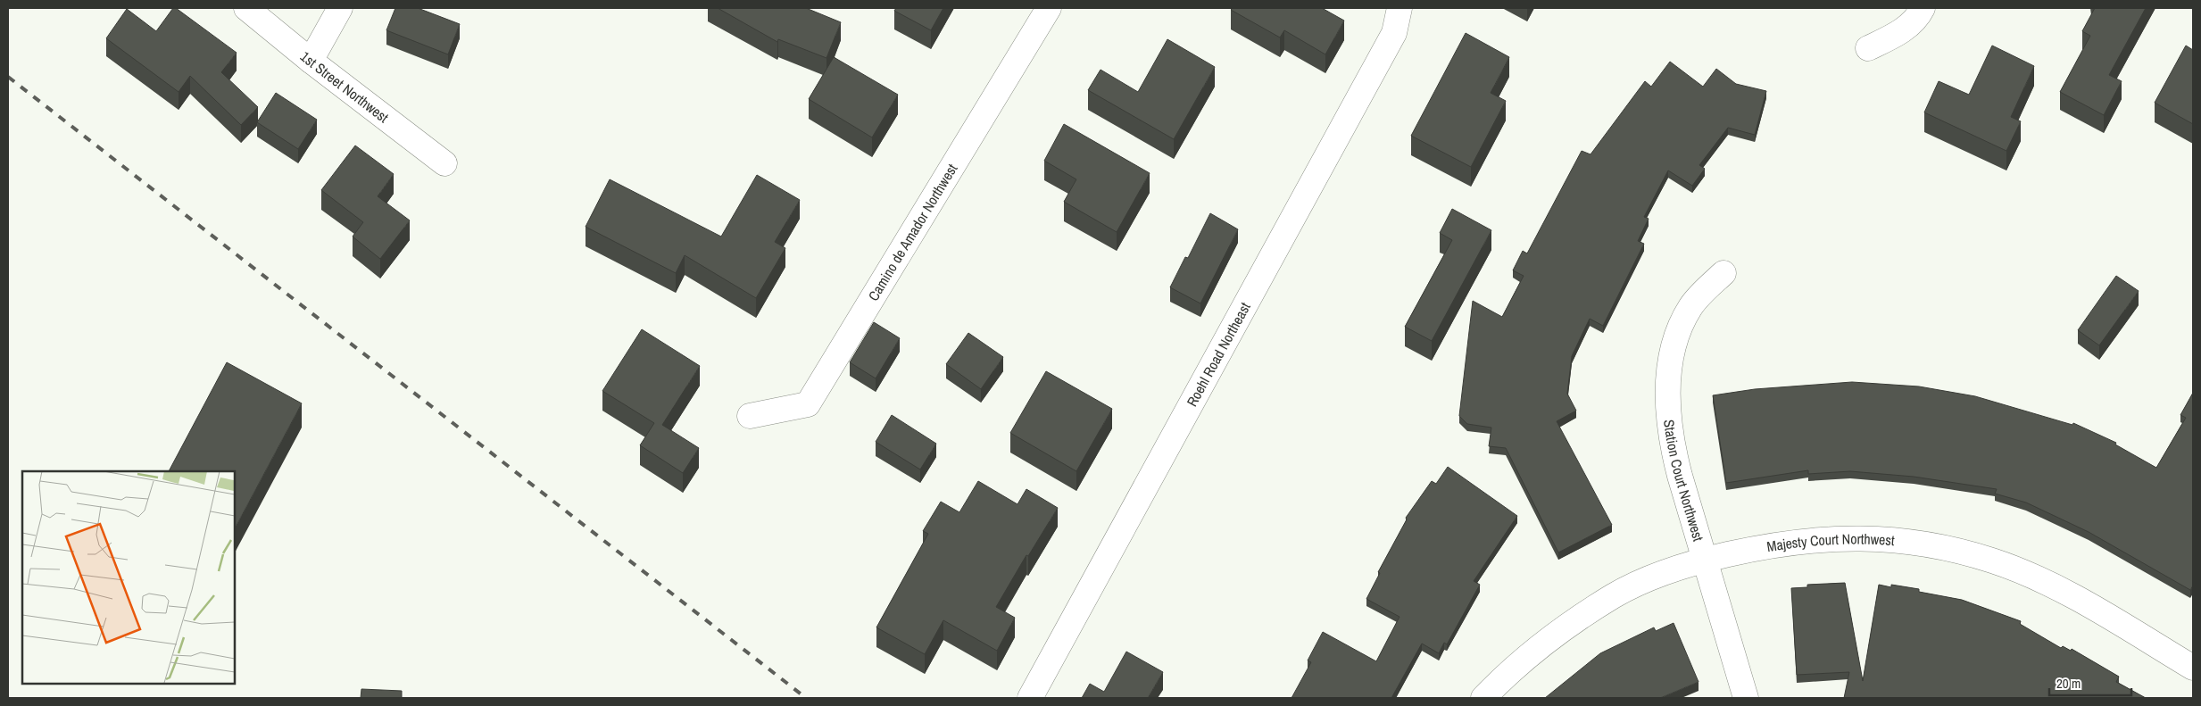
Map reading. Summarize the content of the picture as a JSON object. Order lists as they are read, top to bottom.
{
  "streets": {
    "street": [
      "1st Street Northwest",
      "Camino de Amador Northwest",
      "Roehl Road Northeast",
      "Station Court Northwest",
      "Majesty Court Northwest"
    ]
  },
  "crossings": [
    ["Station Court Northwest", "Majesty Court Northwest"]
  ],
  "scale_bar": "20 m"
}
